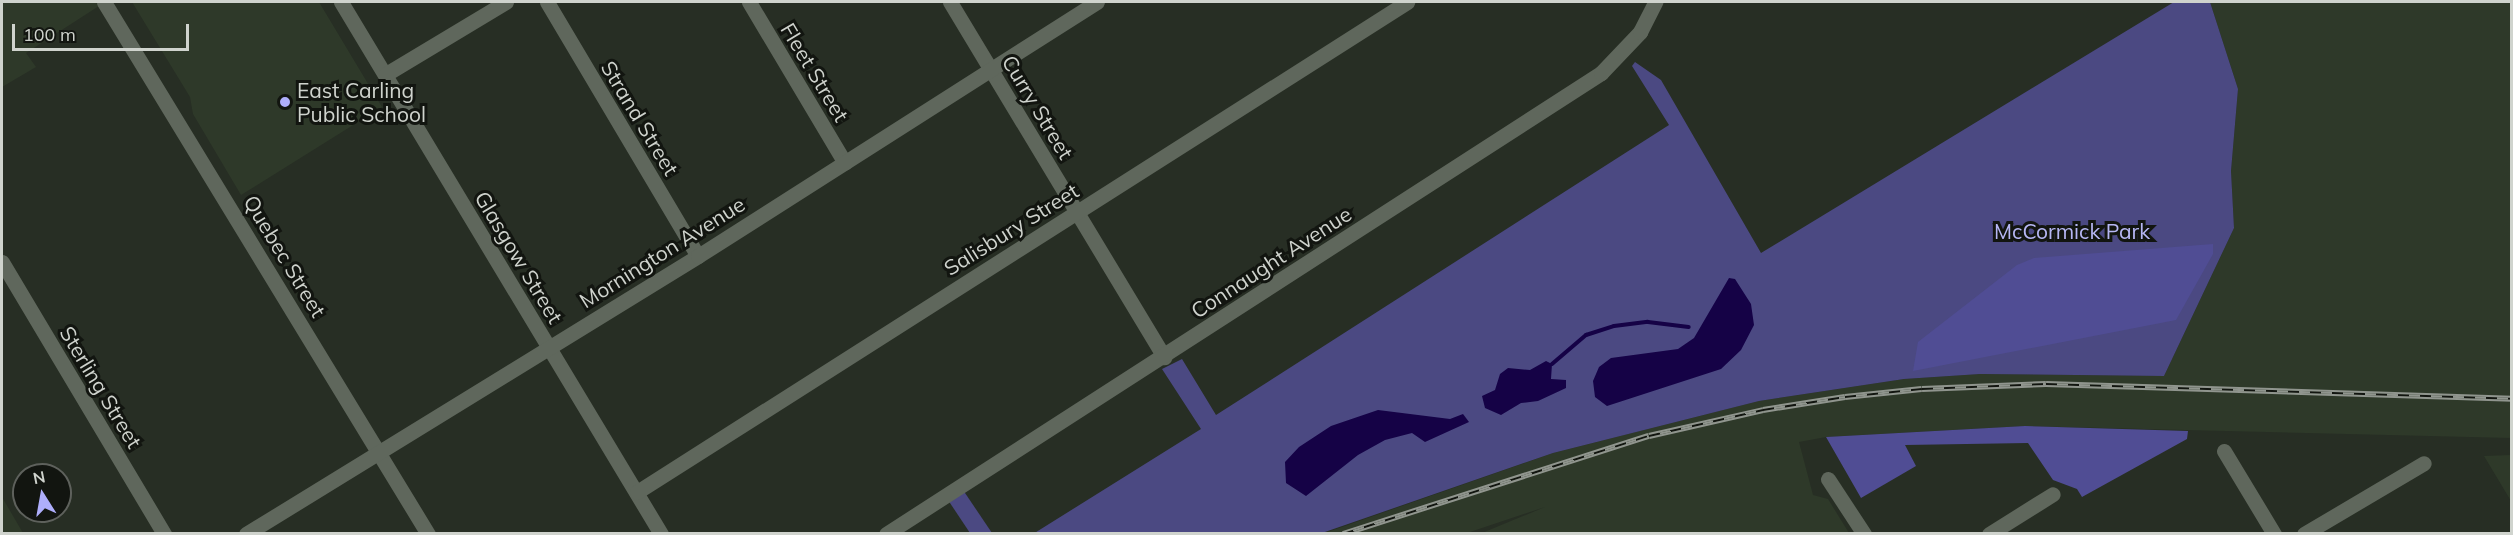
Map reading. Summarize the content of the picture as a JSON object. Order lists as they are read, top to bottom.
{
  "streets": {
    "street": [
      "Fleet Street",
      "Curry Street",
      "Strand Street",
      "Salisbury Street",
      "Mornington Avenue",
      "Quebec Street",
      "Glasgow Street",
      "Connaught Avenue",
      "Sterling Street"
    ]
  },
  "crossings": [
    ["Fleet Street", "Mornington Avenue"],
    ["Curry Street", "Salisbury Street"],
    ["Curry Street", "Mornington Avenue"],
    ["Curry Street", "Connaught Avenue"],
    ["Strand Street", "Mornington Avenue"],
    ["Salisbury Street", "Glasgow Street"],
    ["Mornington Avenue", "Quebec Street"],
    ["Mornington Avenue", "Glasgow Street"]
  ],
  "parks": ["McCormick Park"],
  "places": ["East Carling Public School"],
  "scale_bar": "100 m",
  "north": "top"
}
